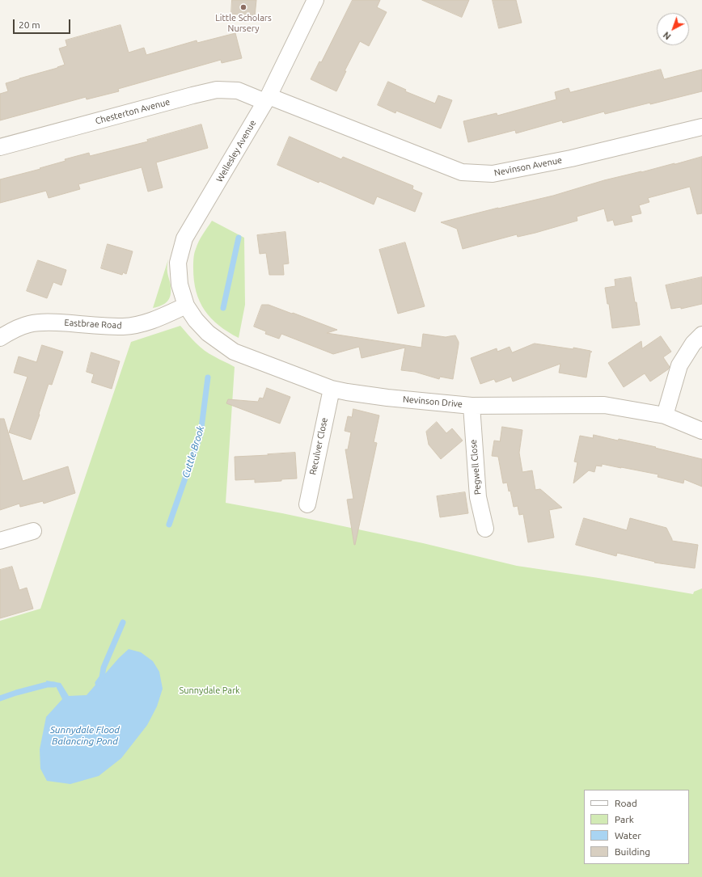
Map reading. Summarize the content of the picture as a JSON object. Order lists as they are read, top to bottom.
{
  "streets": {
    "street": [
      "Chesterton Avenue",
      "Wellesley Avenue",
      "Nevinson Avenue",
      "Eastbrae Road",
      "Nevinson Drive",
      "Reculver Close",
      "Pegwell Close"
    ]
  },
  "crossings": [
    ["Chesterton Avenue", "Wellesley Avenue"],
    ["Chesterton Avenue", "Nevinson Avenue"],
    ["Wellesley Avenue", "Nevinson Avenue"],
    ["Wellesley Avenue", "Eastbrae Road"],
    ["Wellesley Avenue", "Nevinson Drive"],
    ["Eastbrae Road", "Nevinson Drive"],
    ["Nevinson Drive", "Reculver Close"],
    ["Nevinson Drive", "Pegwell Close"]
  ],
  "water": ["Cuttle Brook", "Sunnydale Flood Balancing Pond"],
  "parks": ["Sunnydale Park"],
  "places": ["Little Scholars Nursery"],
  "legend": [
    "Road",
    "Park",
    "Water",
    "Building"
  ],
  "scale_bar": "20 m",
  "north": "bottom left"
}
